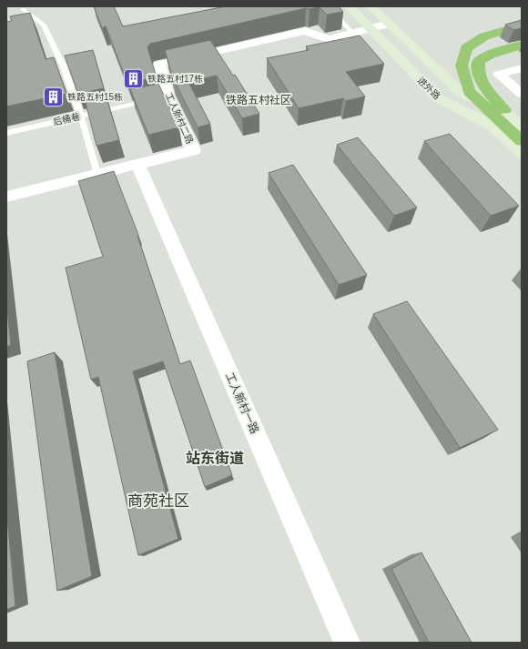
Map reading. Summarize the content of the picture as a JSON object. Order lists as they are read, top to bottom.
{
  "streets": {
    "street": ["进外路", "工人新村二路", "工人新村一路"],
    "lane": ["后桶巷"]
  },
  "crossings": [
    ["进外路", "工人新村二路"],
    ["工人新村二路", "后桶巷"],
    ["工人新村二路", "工人新村一路"]
  ],
  "districts": ["铁路五村社区", "站东街道", "商苑社区"],
  "places": {
    "building": ["铁路五村17栋", "铁路五村15栋"]
  }
}
